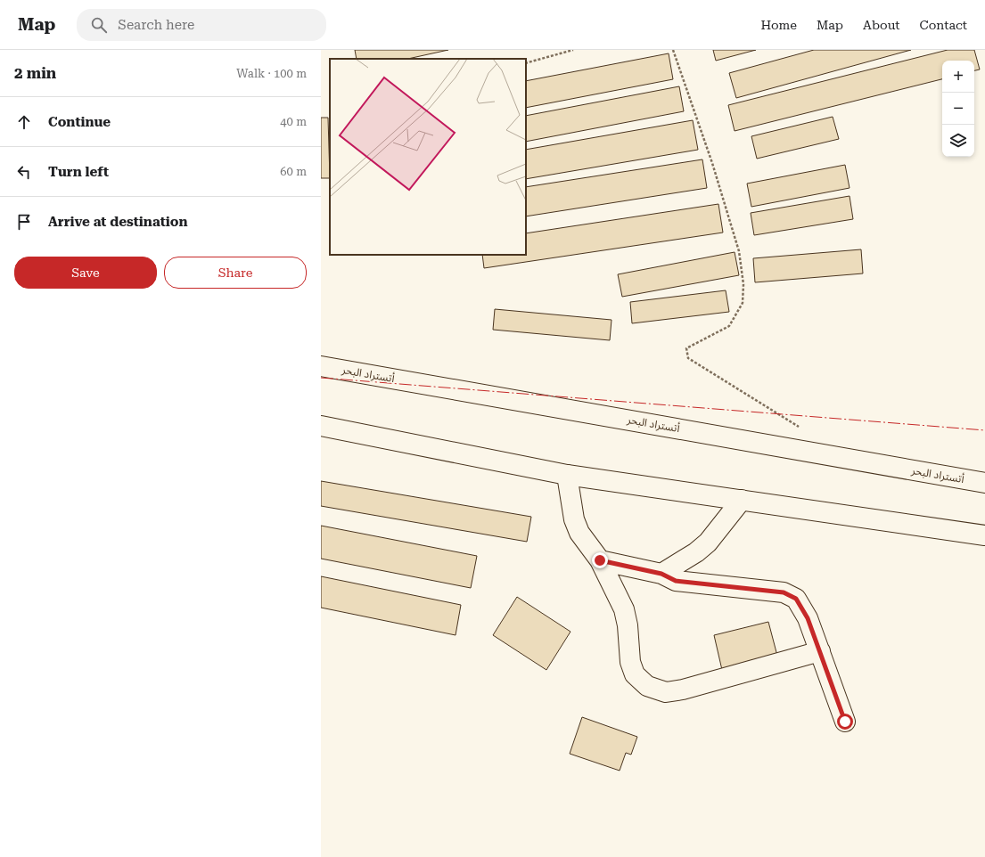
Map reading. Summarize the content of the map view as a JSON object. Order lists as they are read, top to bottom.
{
  "streets": {
    "main road": ["أتستراد البحر"]
  },
  "page": {
    "header": "Map",
    "search": "Search here",
    "nav": [
      "Home",
      "Map",
      "About",
      "Contact"
    ],
    "heading": ["2 min", "Walk · 100 m"],
    "map_buttons": ["+", "−"],
    "list": [
      ["Continue", "40 m"],
      ["Turn left", "60 m"],
      "Arrive at destination"
    ],
    "buttons": ["Save", "Share"]
  }
}
